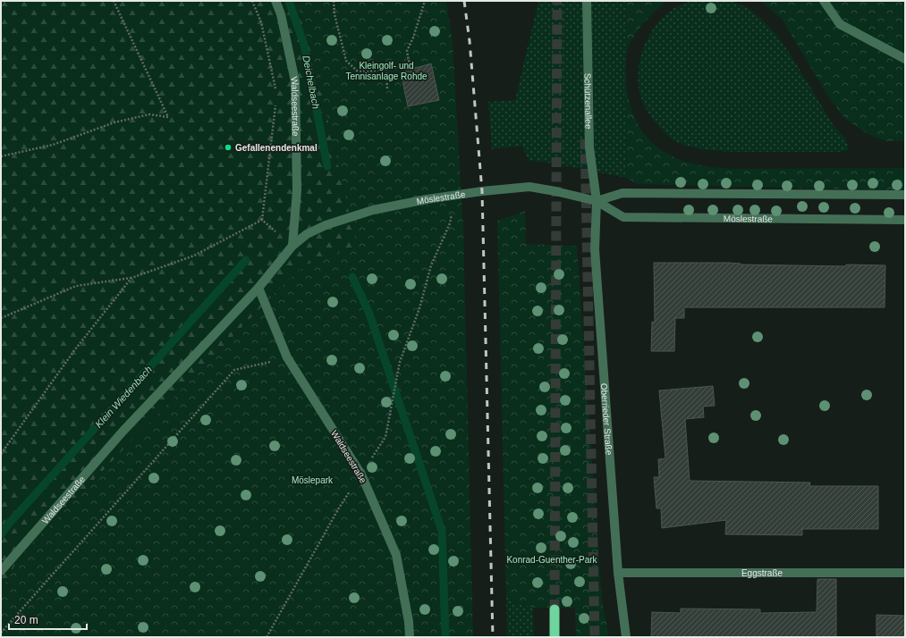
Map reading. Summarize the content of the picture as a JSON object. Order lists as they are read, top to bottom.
{
  "streets": {
    "street": [
      "Schützenallee",
      "Waldseestraße",
      "Möslestraße",
      "Oberrieder Straße",
      "Eggstraße"
    ]
  },
  "crossings": [
    ["Schützenallee", "Möslestraße"],
    ["Schützenallee", "Oberrieder Straße"],
    ["Waldseestraße", "Möslestraße"],
    ["Möslestraße", "Oberrieder Straße"],
    ["Oberrieder Straße", "Eggstraße"]
  ],
  "water": ["Deichelbach", "Klein Wiedenbach"],
  "parks": ["Kleingolf- und Tennisanlage Rohde", "Möslepark", "Konrad-Guenther-Park"],
  "places": ["Gefallenendenkmal"],
  "scale_bar": "20 m"
}
